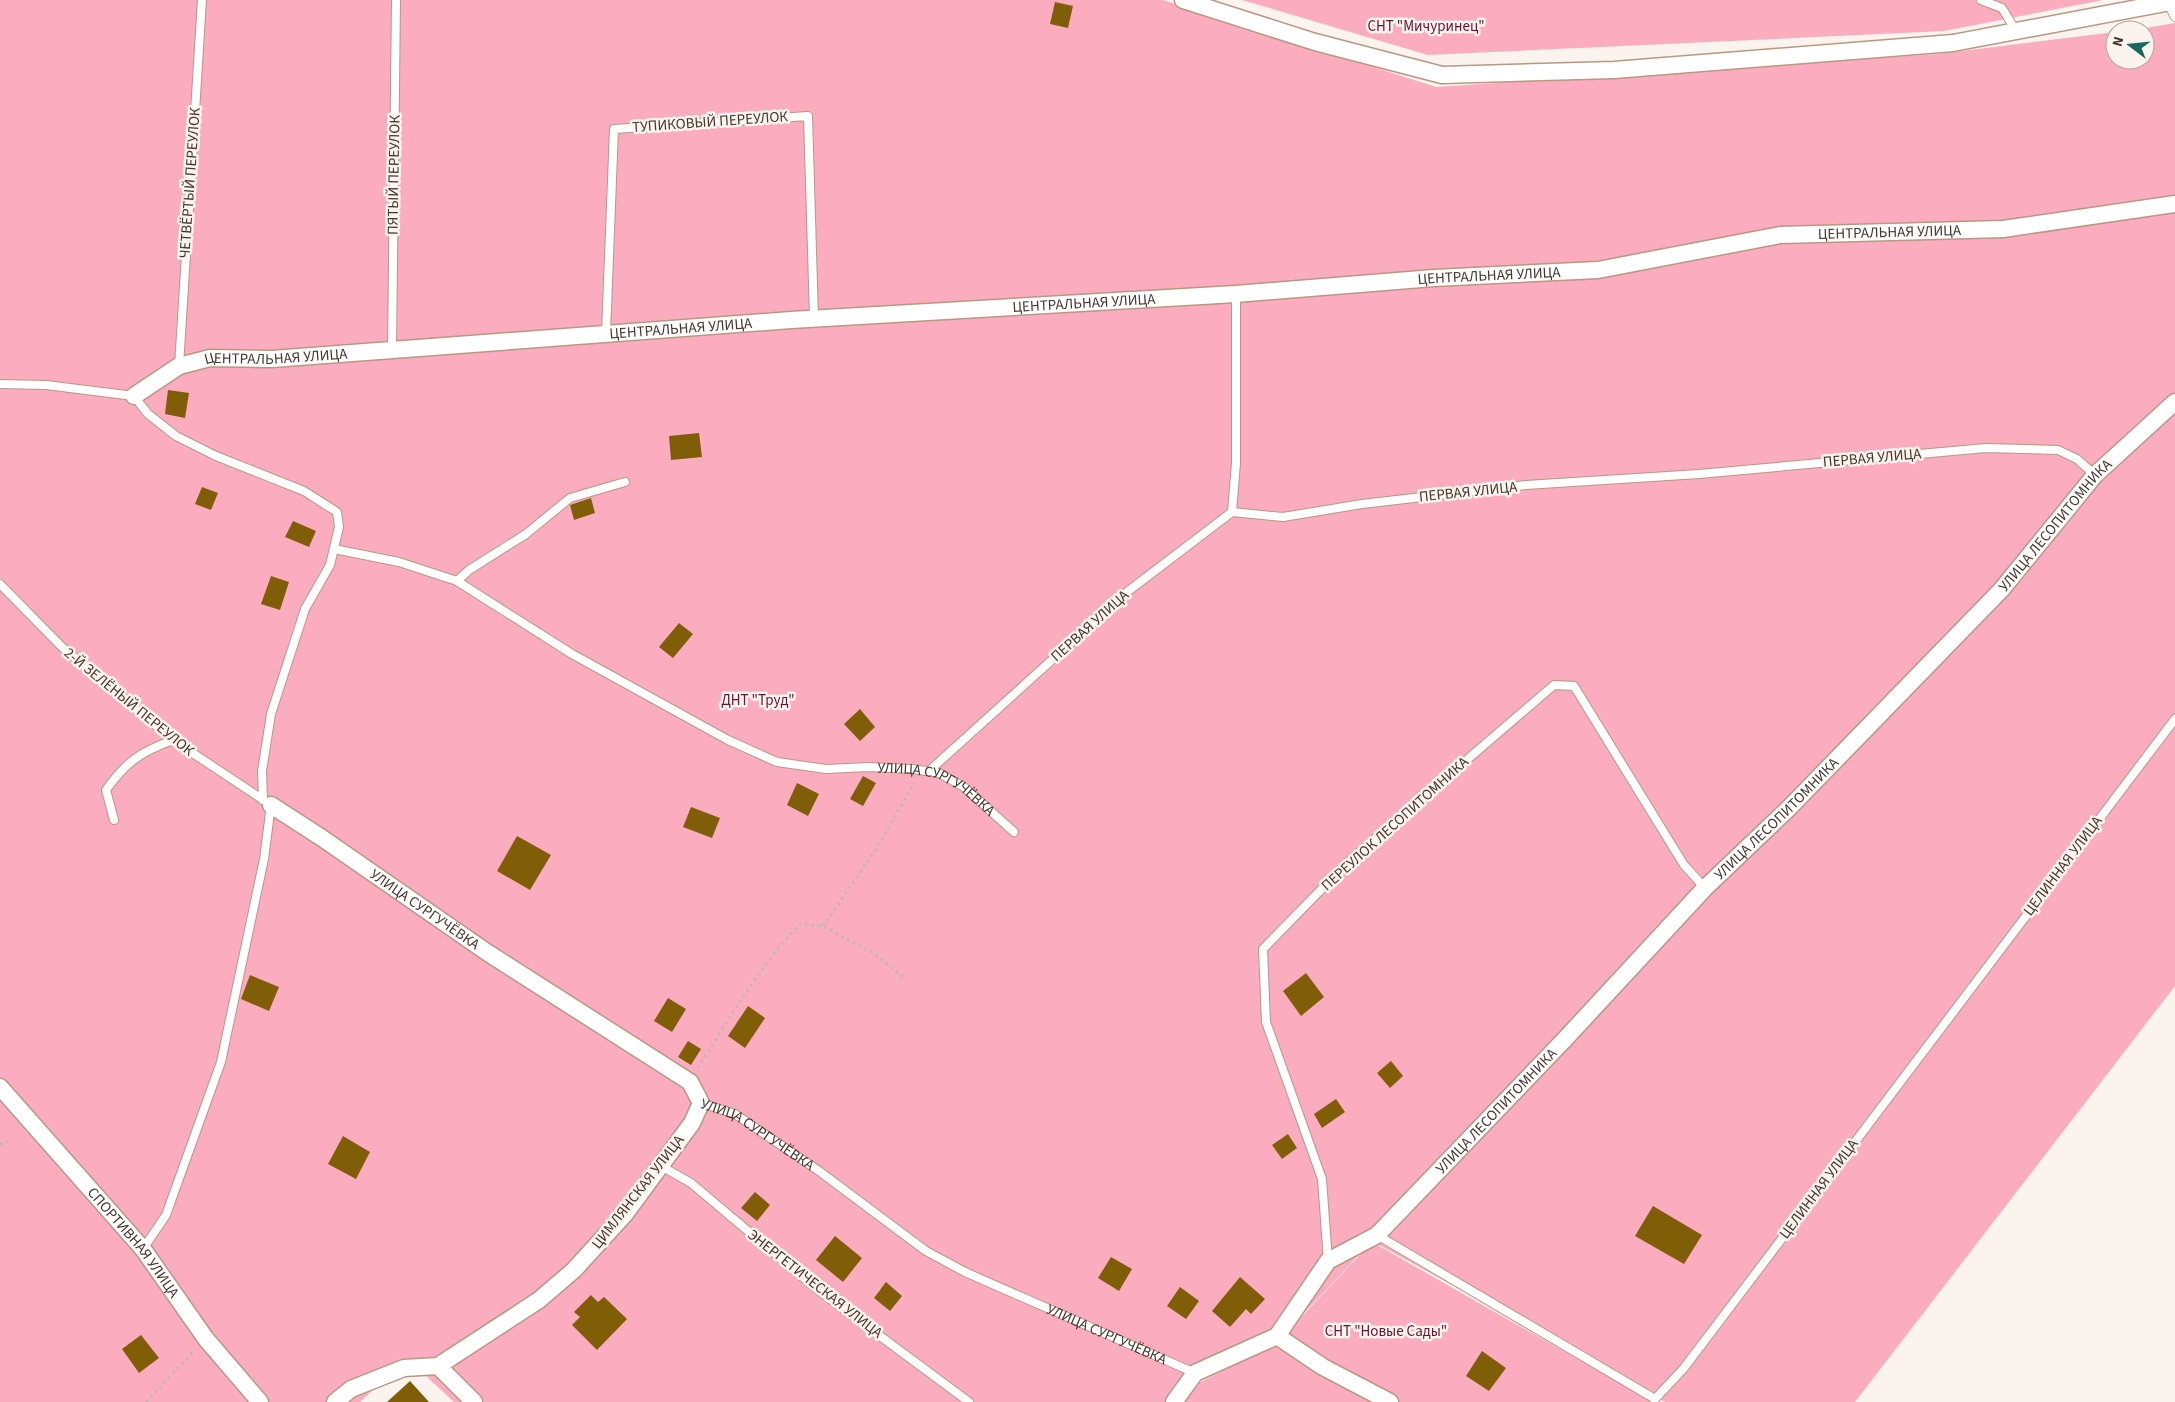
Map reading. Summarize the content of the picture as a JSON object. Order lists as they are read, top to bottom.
{
  "streets": {
    "street": [
      "ЦЕНТРАЛЬНАЯ УЛИЦА",
      "УЛИЦА ЛЕСОПИТОМНИКА",
      "УЛИЦА СУРГУЧЁВКА",
      "ЦИМЛЯНСКАЯ УЛИЦА",
      "СПОРТИВНАЯ УЛИЦА"
    ],
    "lane": [
      "ТУПИКОВЫЙ ПЕРЕУЛОК",
      "ПЯТЫЙ ПЕРЕУЛОК",
      "ЧЕТВЁРТЫЙ ПЕРЕУЛОК",
      "ПЕРВАЯ УЛИЦА",
      "2-Й ЗЕЛЁНЫЙ ПЕРЕУЛОК",
      "ПЕРЕУЛОК ЛЕСОПИТОМНИКА",
      "ЦЕЛИННАЯ УЛИЦА",
      "ЭНЕРГЕТИЧЕСКАЯ УЛИЦА"
    ]
  },
  "crossings": [
    ["ТУПИКОВЫЙ ПЕРЕУЛОК", "ЦЕНТРАЛЬНАЯ УЛИЦА"],
    ["ПЯТЫЙ ПЕРЕУЛОК", "ЦЕНТРАЛЬНАЯ УЛИЦА"],
    ["ЧЕТВЁРТЫЙ ПЕРЕУЛОК", "ЦЕНТРАЛЬНАЯ УЛИЦА"],
    ["ПЕРВАЯ УЛИЦА", "УЛИЦА ЛЕСОПИТОМНИКА"],
    ["ПЕРВАЯ УЛИЦА", "УЛИЦА СУРГУЧЁВКА"],
    ["УЛИЦА ЛЕСОПИТОМНИКА", "ПЕРЕУЛОК ЛЕСОПИТОМНИКА"],
    ["УЛИЦА ЛЕСОПИТОМНИКА", "ЦЕЛИННАЯ УЛИЦА"],
    ["2-Й ЗЕЛЁНЫЙ ПЕРЕУЛОК", "УЛИЦА СУРГУЧЁВКА"],
    ["УЛИЦА СУРГУЧЁВКА", "ЦИМЛЯНСКАЯ УЛИЦА"],
    ["ЦИМЛЯНСКАЯ УЛИЦА", "ЭНЕРГЕТИЧЕСКАЯ УЛИЦА"]
  ],
  "parks": ["СНТ \"Мичуринец\"", "ДНТ \"Труд\"", "СНТ \"Новые Сады\""],
  "north": "left"
}
